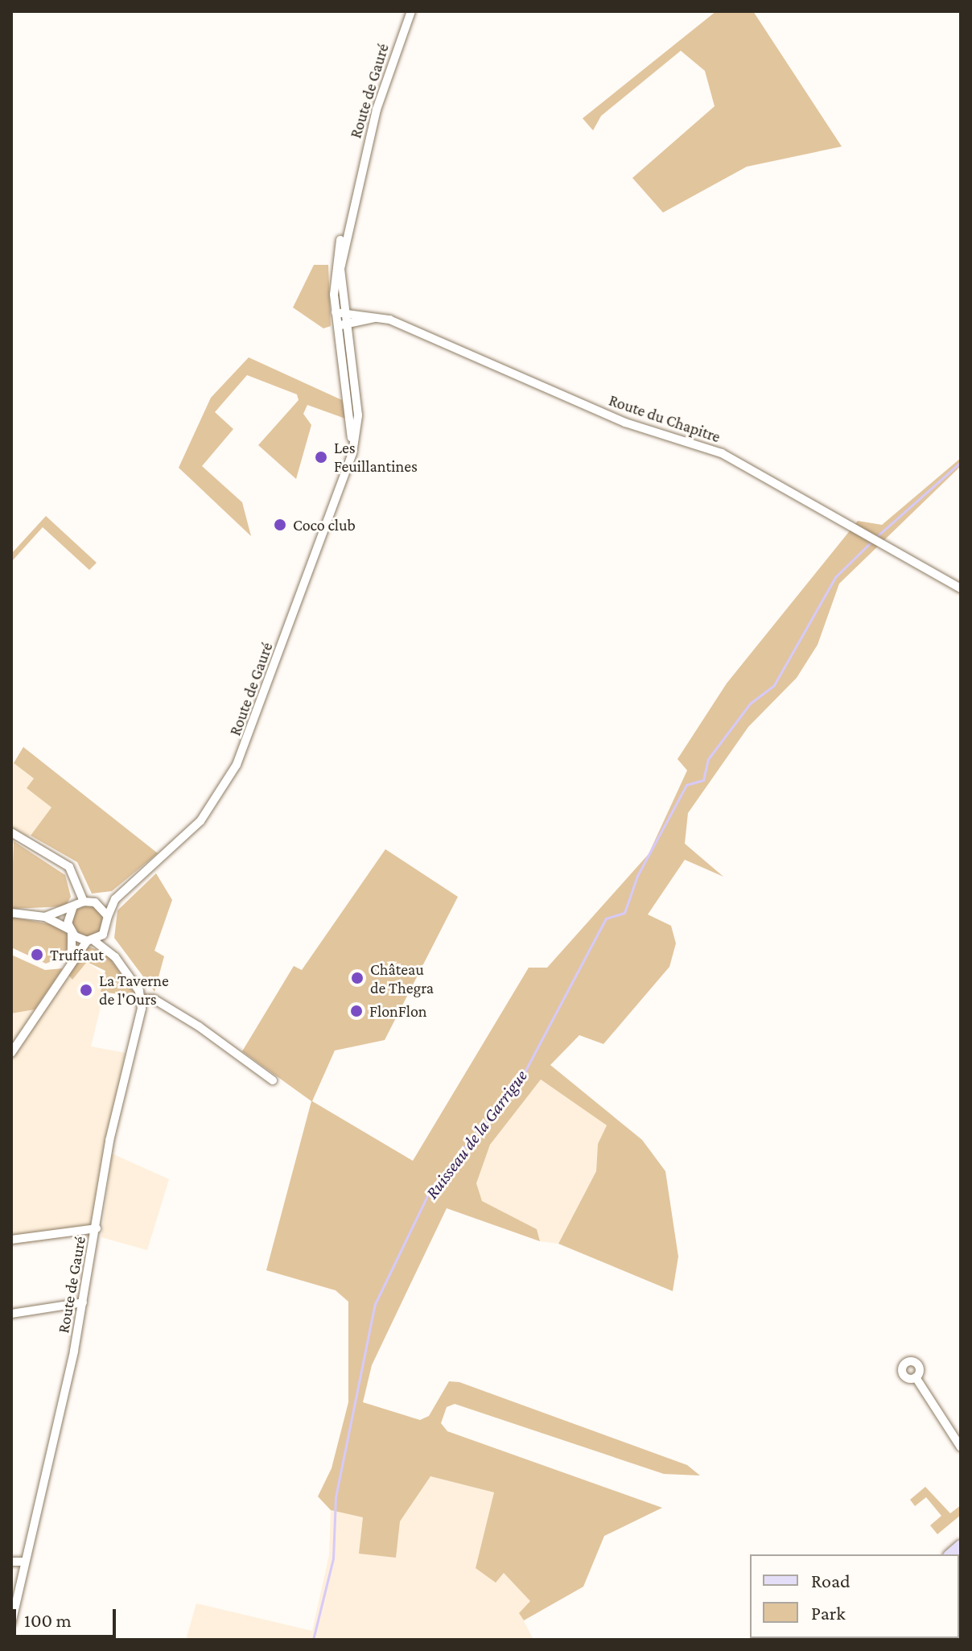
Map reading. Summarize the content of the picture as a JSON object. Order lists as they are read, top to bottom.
{
  "streets": {
    "street": ["Route de Gauré", "Route du Chapitre"]
  },
  "crossings": [
    ["Route de Gauré", "Route du Chapitre"]
  ],
  "water": ["Ruisseau de la Garrigue"],
  "places": [
    "Les Feuillantines",
    "Coco club",
    "Truffaut",
    "Château de Thegra",
    "La Taverne de l'Ours",
    "FlonFlon"
  ],
  "legend": ["Road", "Park"],
  "scale_bar": "100 m"
}
